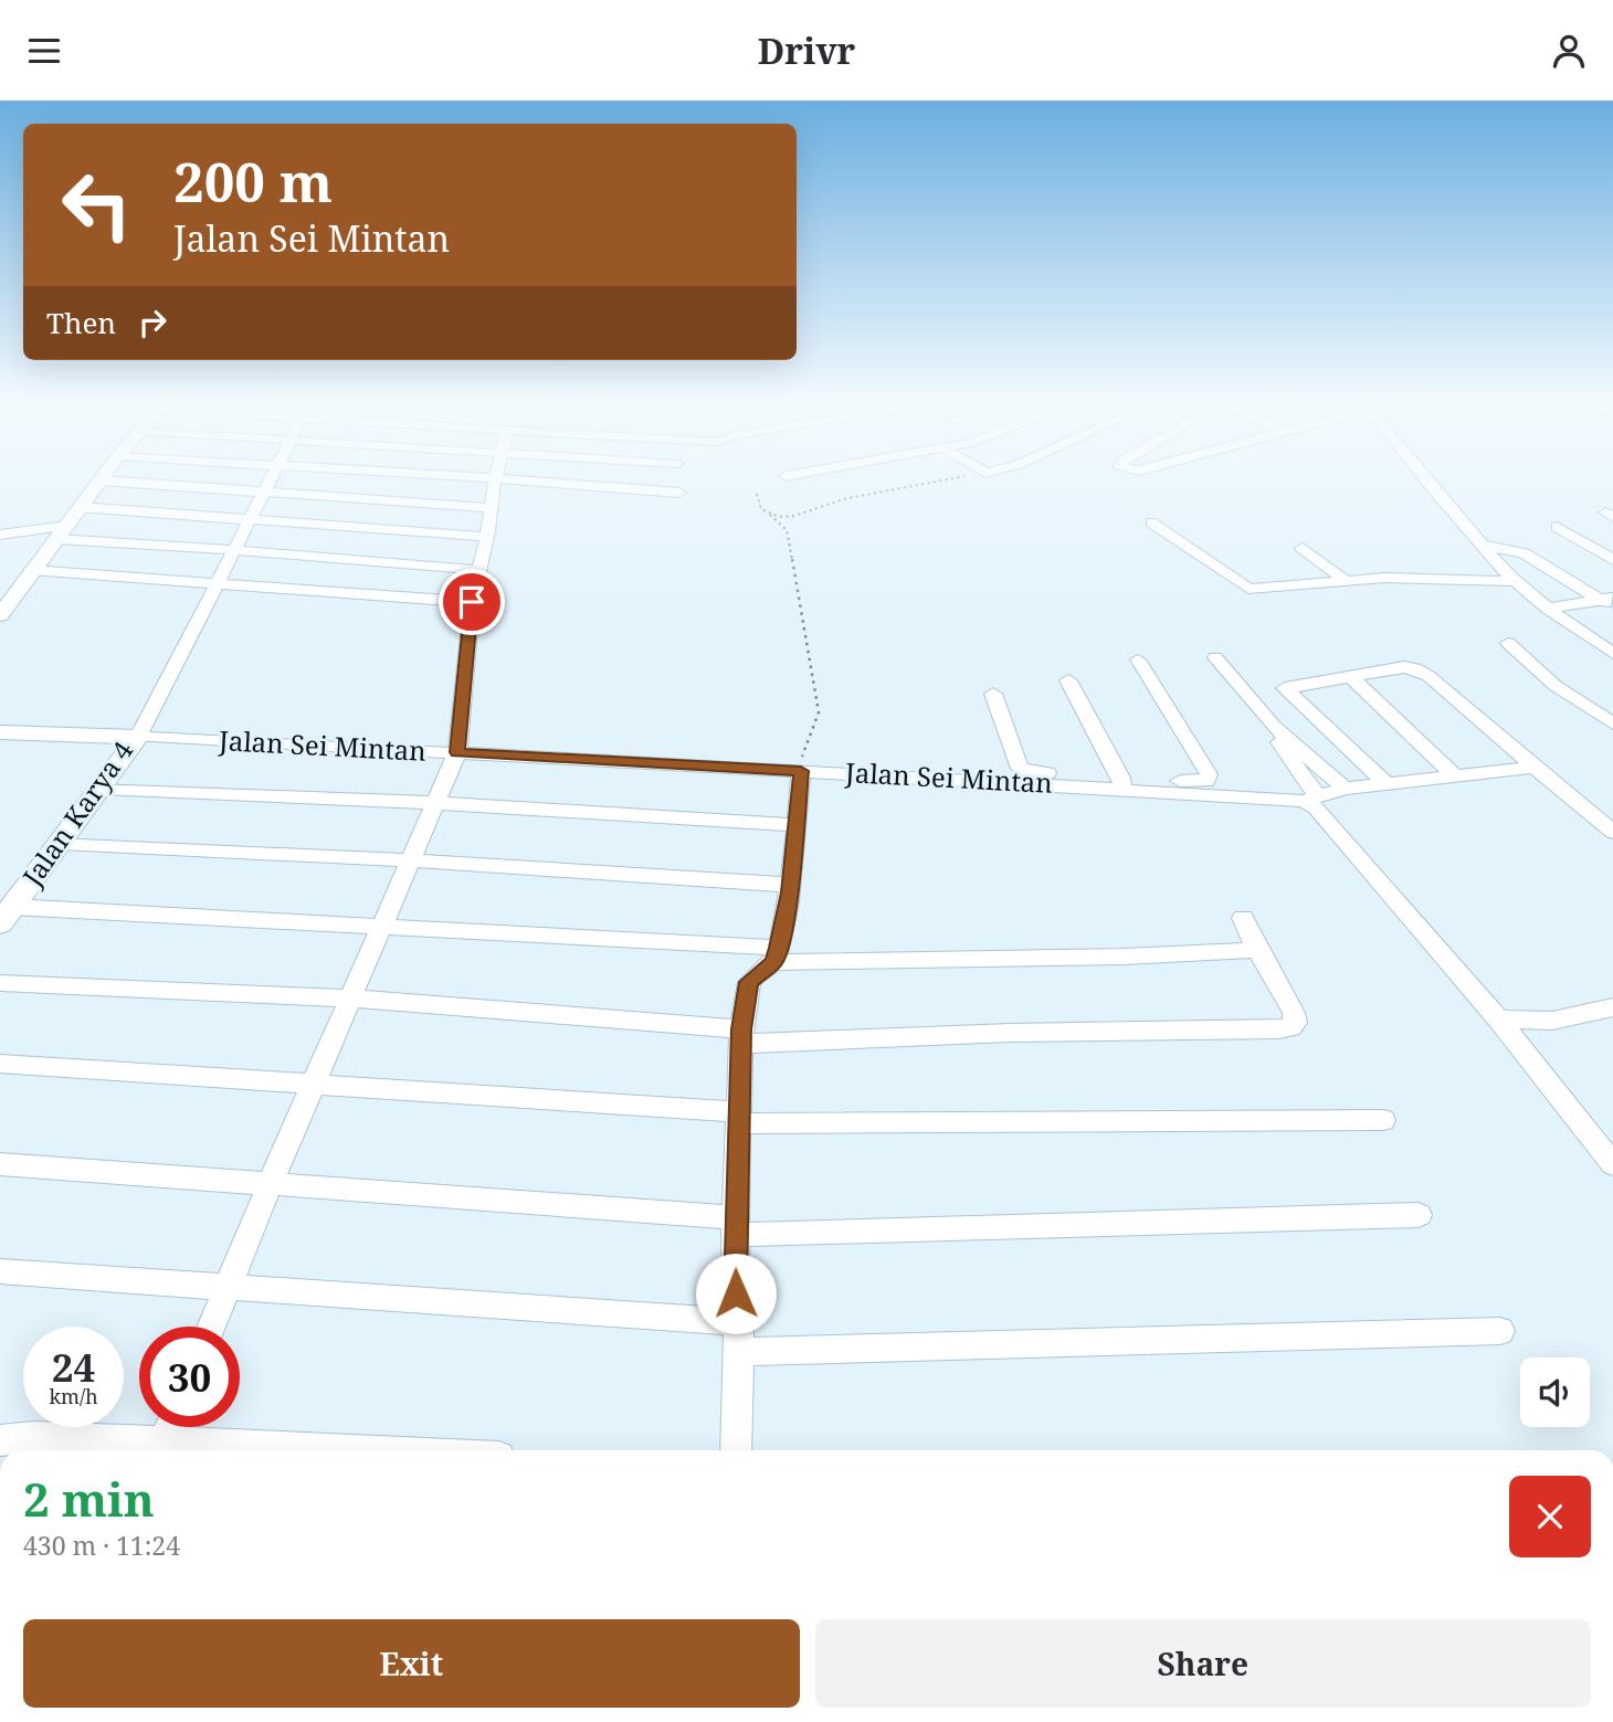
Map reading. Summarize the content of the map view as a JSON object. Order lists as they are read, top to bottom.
{
  "streets": {
    "main road": ["Jalan Karya 4"],
    "street": ["Jalan Sei Mintan"]
  },
  "crossings": [
    ["Jalan Sei Mintan", "Jalan Karya 4"]
  ],
  "page": {
    "header": "Drivr",
    "turn": ["200 m", "Jalan Sei Mintan"],
    "then": "Then",
    "speed": "24 km/h",
    "limit": "30",
    "heading": ["2 min", "430 m · 11:24"],
    "buttons": ["Exit", "Share"]
  }
}
